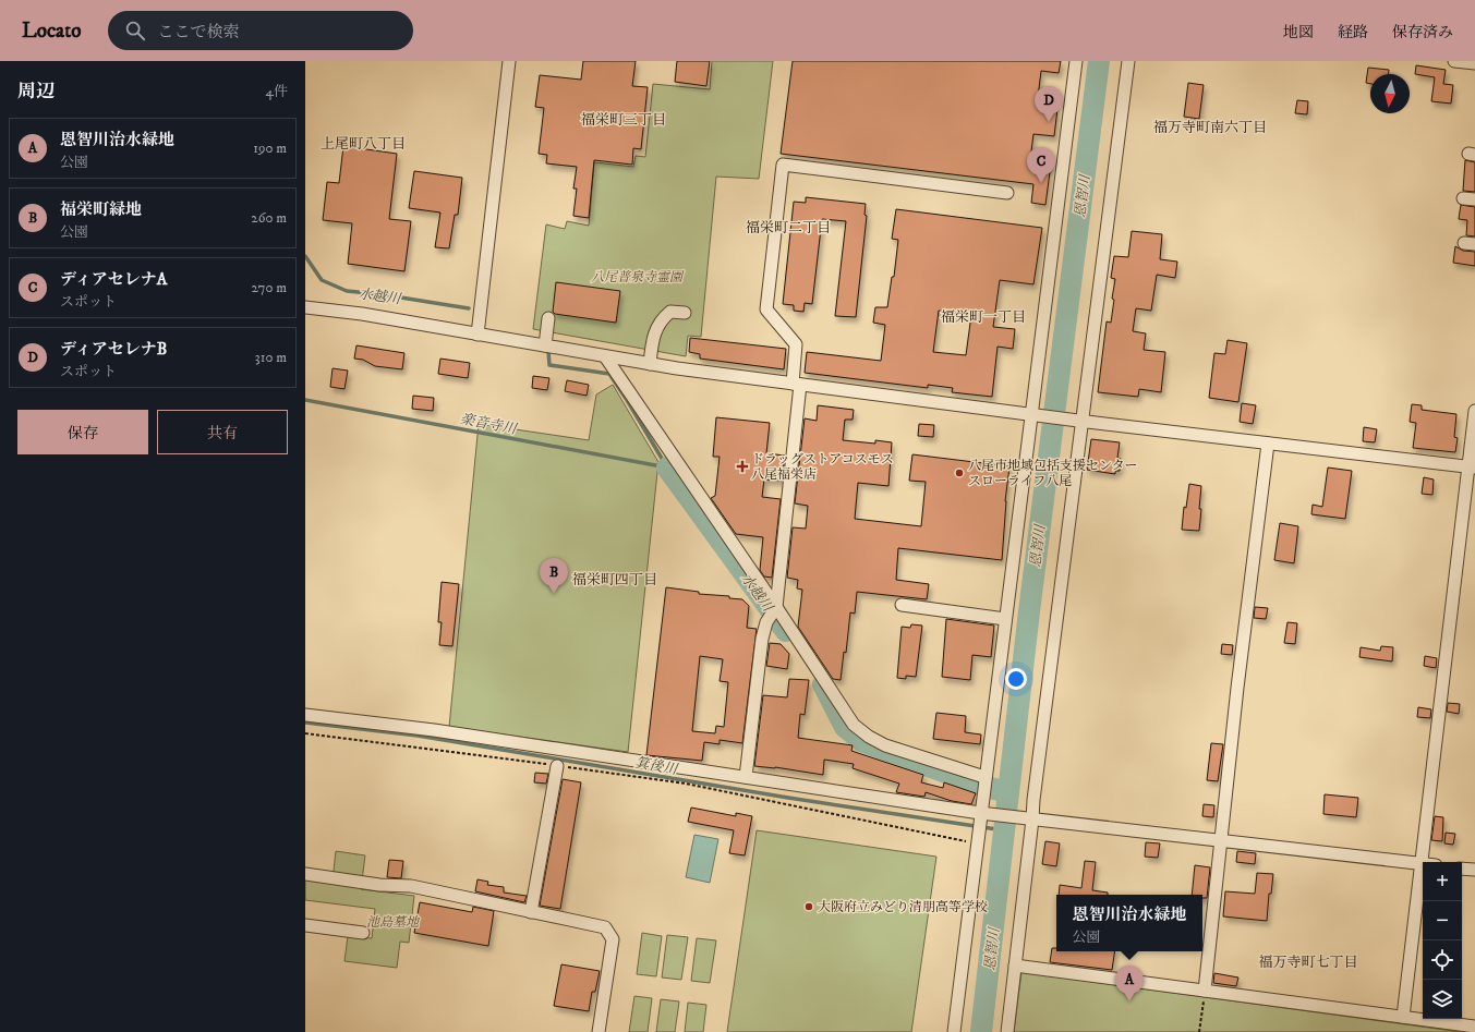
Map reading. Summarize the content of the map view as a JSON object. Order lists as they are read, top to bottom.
{
  "districts": [
    "福栄町三丁目",
    "福万寺町南六丁目",
    "上尾町八丁目",
    "福栄町二丁目",
    "福栄町一丁目",
    "福栄町四丁目",
    "福万寺町七丁目"
  ],
  "water": [
    "恩智川",
    "水越川",
    "楽音寺川",
    "箕後川"
  ],
  "parks": ["八尾普泉寺霊園", "池島墓地"],
  "places": {
    "health": ["ドラッグストアコスモス 八尾福栄店"],
    "other": ["八尾市地域包括支援センター スローライフ八尾", "大阪府立みどり清朋高等学校"]
  },
  "north": "bottom",
  "page": {
    "header": "Locato",
    "search": "ここで検索",
    "nav": ["地図", "経路", "保存済み"],
    "heading": ["周辺", "4件"],
    "pins": [
      "D",
      "C",
      "B",
      "A"
    ],
    "list": [
      {
        "mark": "A",
        "name": "恩智川治水緑地",
        "note": "公園",
        "value": "190 m"
      },
      {
        "mark": "B",
        "name": "福栄町緑地",
        "note": "公園",
        "value": "260 m"
      },
      {
        "mark": "C",
        "name": "ディアセレナA",
        "note": "スポット",
        "value": "270 m"
      },
      {
        "mark": "D",
        "name": "ディアセレナB",
        "note": "スポット",
        "value": "310 m"
      }
    ],
    "buttons": ["保存", "共有"],
    "map_buttons": ["+", "−"],
    "popup": ["恩智川治水緑地", "公園"]
  }
}
